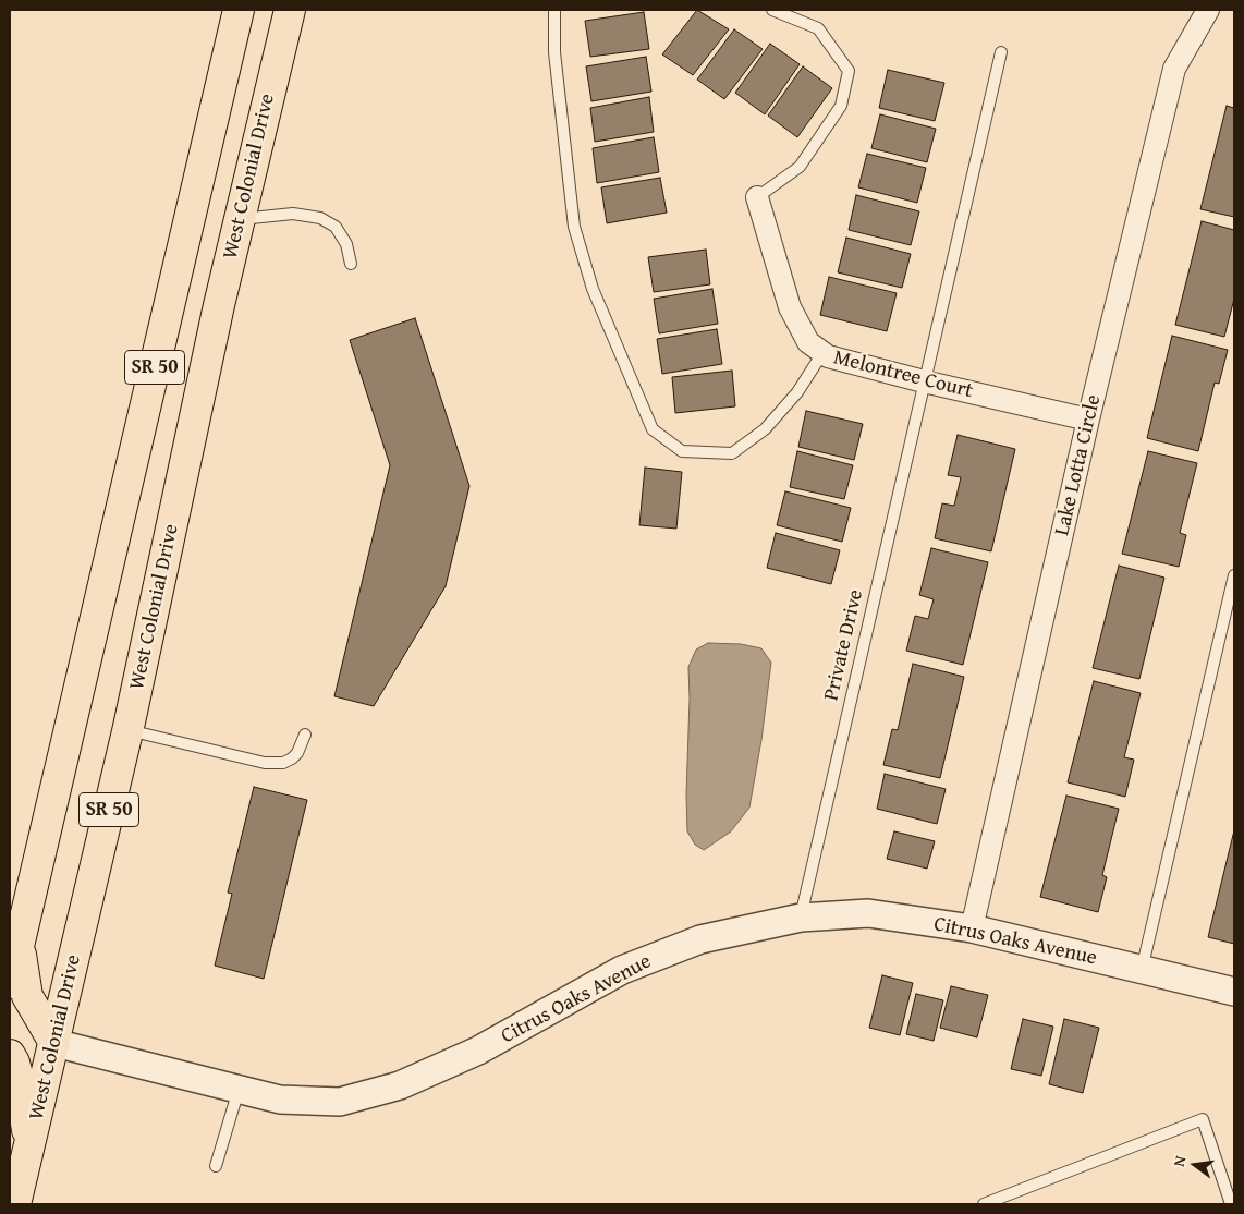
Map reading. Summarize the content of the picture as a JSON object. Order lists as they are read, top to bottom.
{
  "streets": {
    "highway": ["West Colonial Drive", "SR 50"],
    "street": ["Melontree Court", "Lake Lotta Circle", "Citrus Oaks Avenue"],
    "lane": ["Private Drive"]
  },
  "crossings": [
    ["West Colonial Drive", "Citrus Oaks Avenue"],
    ["Melontree Court", "Lake Lotta Circle"],
    ["Melontree Court", "Private Drive"],
    ["Lake Lotta Circle", "Citrus Oaks Avenue"],
    ["Private Drive", "Citrus Oaks Avenue"]
  ],
  "north": "left"
}
